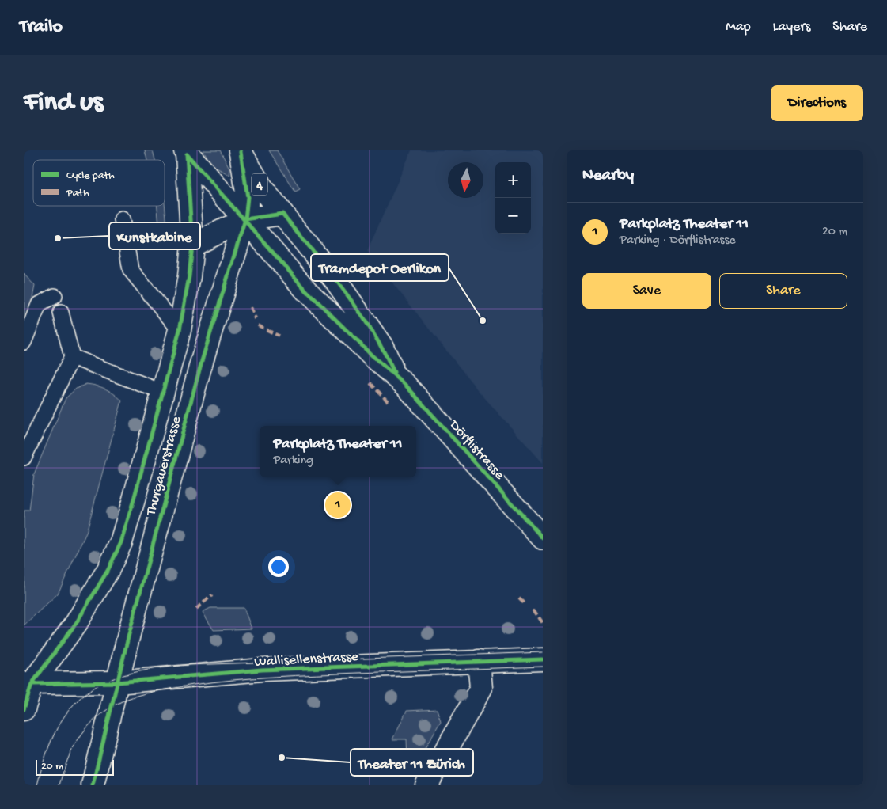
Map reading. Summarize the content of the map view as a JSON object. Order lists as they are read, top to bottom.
{
  "streets": {
    "main road": [
      "4",
      "Dörflistrasse",
      "Thurgauerstrasse",
      "Wallisellenstrasse"
    ]
  },
  "crossings": [
    ["Dörflistrasse", "Thurgauerstrasse"],
    ["Thurgauerstrasse", "Wallisellenstrasse"]
  ],
  "places": ["Kunstkabine", "Tramdepot Oerlikon", "Theater 11 Zürich"],
  "legend": ["Cycle path", "Path"],
  "scale_bar": "20 m",
  "north": "bottom",
  "page": {
    "header": "Trailo",
    "nav": ["Map", "Layers", "Share"],
    "buttons": [
      "Directions",
      ["Save", "Share"]
    ],
    "title": "Find us",
    "heading": "Nearby",
    "map_buttons": ["+", "−"],
    "list": [
      {
        "mark": "1",
        "name": "Parkplatz Theater 11",
        "note": "Parking · Dörflistrasse",
        "value": "20 m"
      }
    ],
    "popup": ["Parkplatz Theater 11", "Parking"],
    "pins": "1",
    "scale": "20 m"
  }
}
